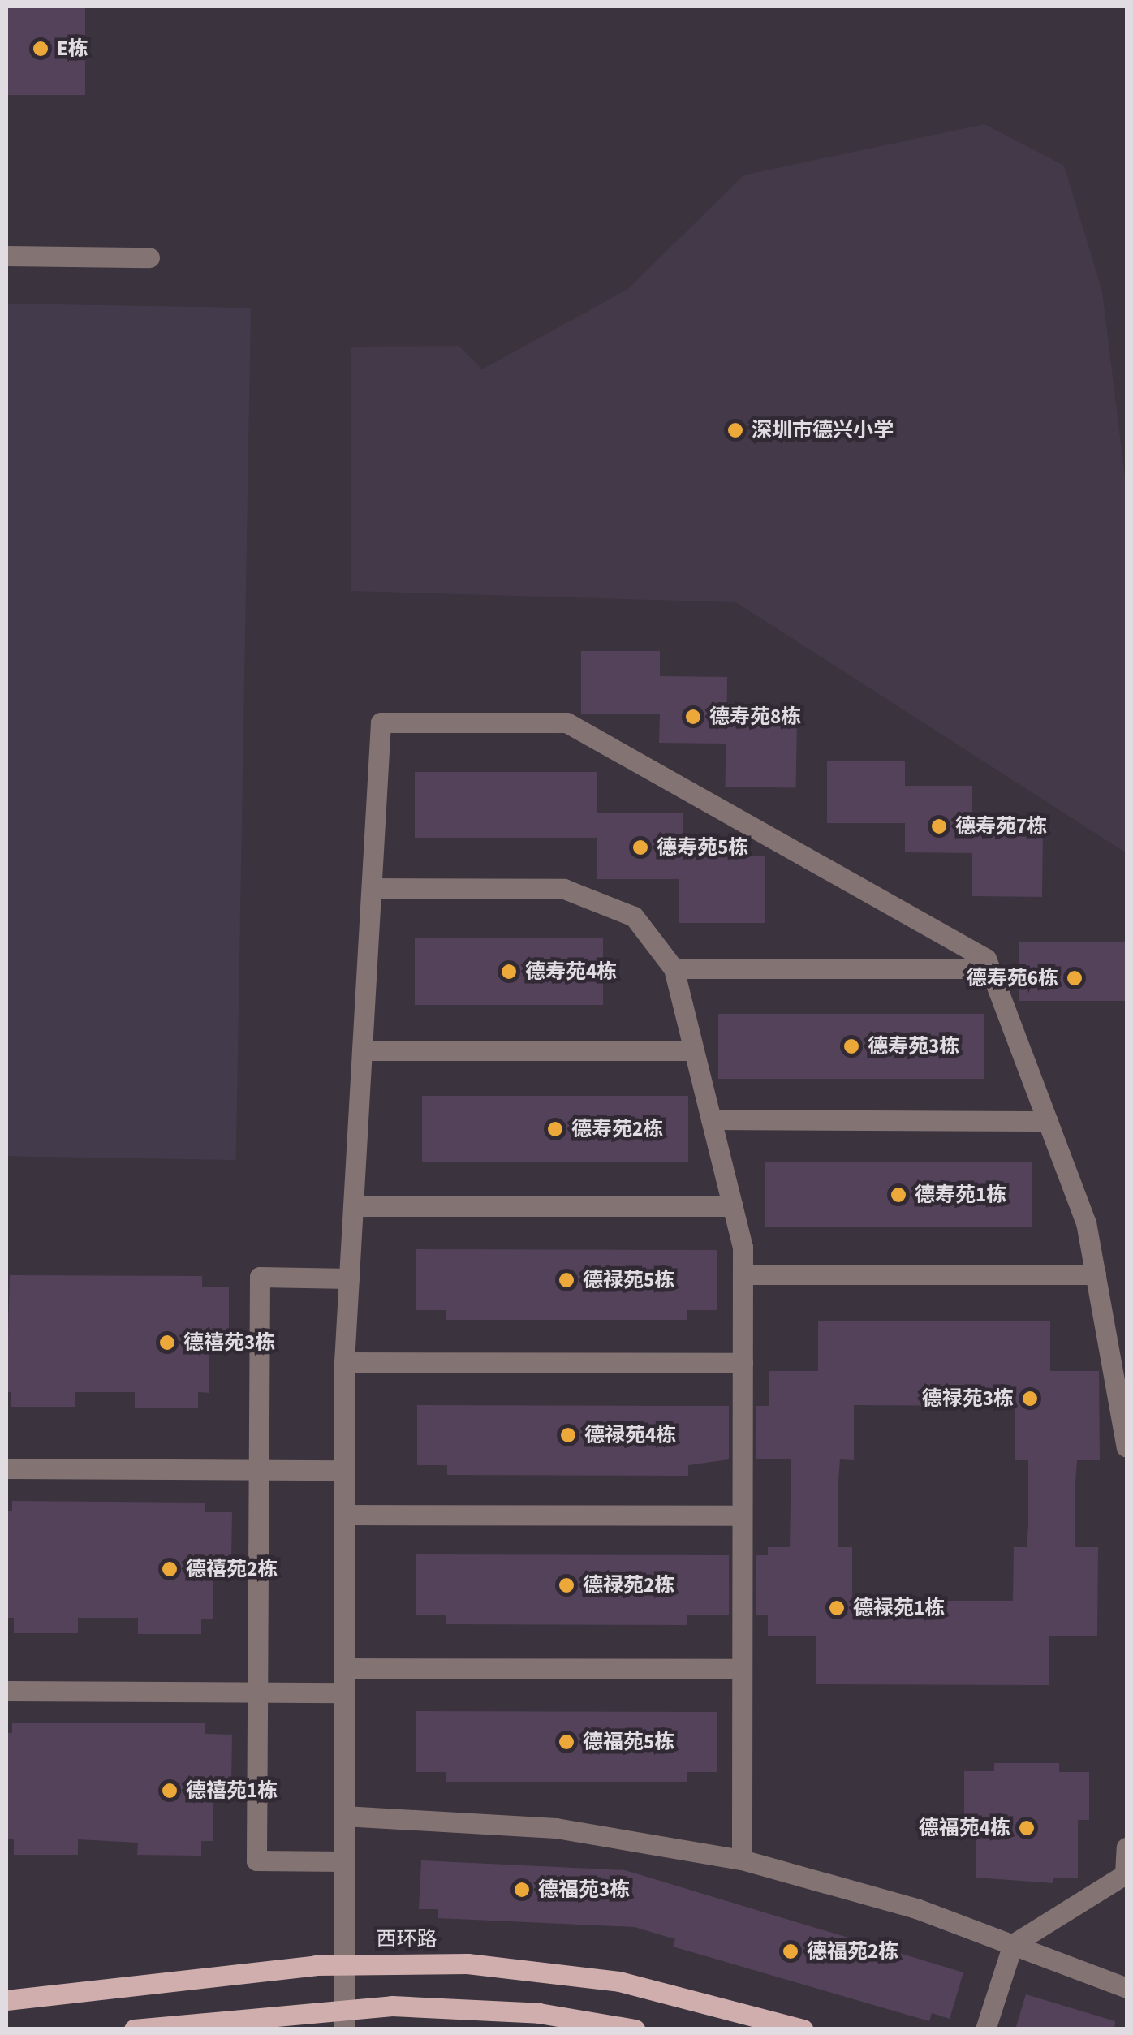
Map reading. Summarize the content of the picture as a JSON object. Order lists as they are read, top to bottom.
{
  "streets": {
    "main road": ["西环路"]
  },
  "places": [
    "E栋",
    "深圳市德兴小学",
    "德寿苑8栋",
    "德寿苑7栋",
    "德寿苑5栋",
    "德寿苑4栋",
    "德寿苑6栋",
    "德寿苑3栋",
    "德寿苑2栋",
    "德寿苑1栋",
    "德禄苑5栋",
    "德禧苑3栋",
    "德禄苑3栋",
    "德禄苑4栋",
    "德禧苑2栋",
    "德禄苑2栋",
    "德禄苑1栋",
    "德福苑5栋",
    "德禧苑1栋",
    "德福苑4栋",
    "德福苑3栋",
    "德福苑2栋"
  ]
}
